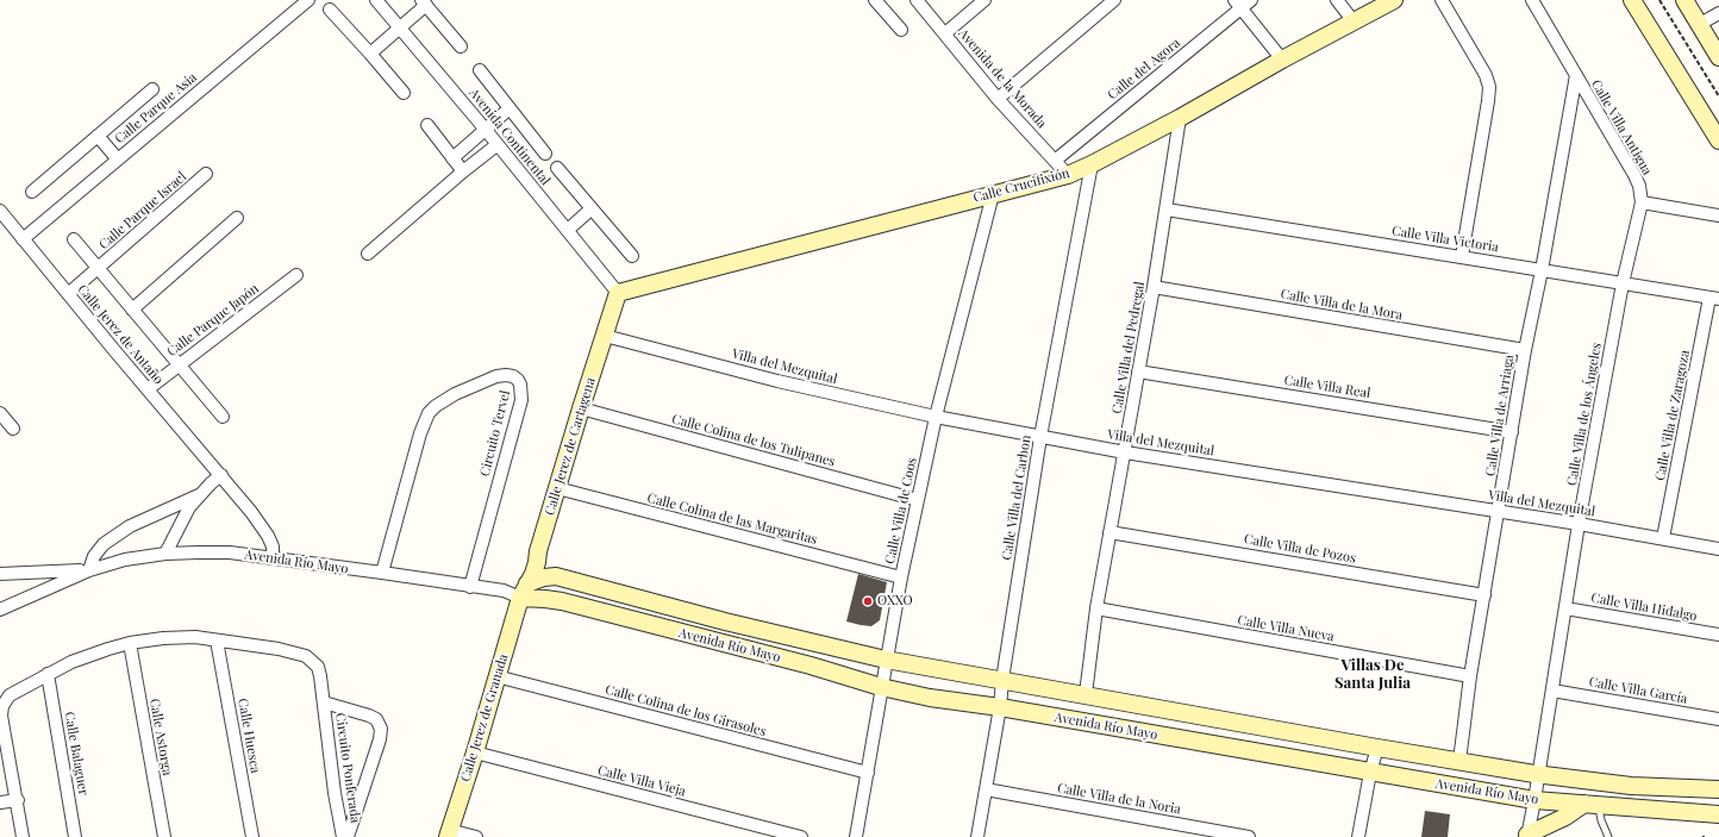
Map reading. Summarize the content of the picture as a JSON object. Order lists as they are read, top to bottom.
{
  "streets": {
    "street": [
      "Calle del Agora",
      "Avenida de la Morada",
      "Calle Parque Asia",
      "Calle Villa Antigua",
      "Avenida Continental",
      "Calle Crucifixión",
      "Calle Parque Israel",
      "Calle Villa Victoria",
      "Calle Villa de la Mora",
      "Calle Parque Japón",
      "Calle Jerez de Antaño",
      "Calle Villa del Pedregal",
      "Villa del Mezquital",
      "Calle Villa Real",
      "Calle Villa de los Ángeles",
      "Calle Villa de Arriaga",
      "Calle Villa de Zaragoza",
      "Circuito Tervel",
      "Calle Colina de los Tulipanes",
      "Calle Jerez de Cartagena",
      "Calle Villa del Carbon",
      "Calle Villa de Coos",
      "Calle Colina de las Margaritas",
      "Calle Villa de Pozos",
      "Avenida Río Mayo",
      "Calle Villa Hidalgo",
      "Calle Villa Nueva",
      "Calle Villa García",
      "Calle Colina de los Girasoles",
      "Calle Jerez de Granada",
      "Calle Huesca",
      "Calle Astorga",
      "Calle Balaguer",
      "Circuito Ponferada",
      "Calle Villa Vieja",
      "Calle Villa de la Noria"
    ]
  },
  "crossings": [
    ["Calle del Agora", "Avenida de la Morada"],
    ["Avenida de la Morada", "Calle Crucifixión"],
    ["Calle Parque Asia", "Calle Jerez de Antaño"],
    ["Calle Villa Antigua", "Calle Villa de los Ángeles"],
    ["Calle Villa Antigua", "Calle Villa de Arriaga"],
    ["Avenida Continental", "Calle Crucifixión"],
    ["Avenida Continental", "Calle Jerez de Cartagena"],
    ["Calle Crucifixión", "Calle Villa del Pedregal"],
    ["Calle Crucifixión", "Calle Jerez de Cartagena"],
    ["Calle Crucifixión", "Calle Villa del Carbon"],
    ["Calle Crucifixión", "Calle Villa de Coos"],
    ["Calle Parque Israel", "Calle Parque Japón"],
    ["Calle Parque Israel", "Calle Jerez de Antaño"],
    ["Calle Villa Victoria", "Calle Villa del Pedregal"],
    ["Calle Villa Victoria", "Calle Villa de los Ángeles"],
    ["Calle Villa Victoria", "Calle Villa de Arriaga"],
    ["Calle Villa Victoria", "Calle Villa de Zaragoza"],
    ["Calle Villa de la Mora", "Calle Villa del Pedregal"],
    ["Calle Villa de la Mora", "Calle Villa de Arriaga"],
    ["Calle Parque Japón", "Calle Jerez de Antaño"],
    ["Calle Jerez de Antaño", "Avenida Río Mayo"],
    ["Calle Villa del Pedregal", "Villa del Mezquital"],
    ["Calle Villa del Pedregal", "Calle Villa Real"],
    ["Calle Villa del Pedregal", "Calle Villa de Pozos"],
    ["Calle Villa del Pedregal", "Avenida Río Mayo"],
    ["Calle Villa del Pedregal", "Calle Villa Nueva"],
    ["Villa del Mezquital", "Calle Villa de los Ángeles"],
    ["Villa del Mezquital", "Calle Villa de Arriaga"],
    ["Villa del Mezquital", "Calle Villa de Zaragoza"],
    ["Villa del Mezquital", "Calle Jerez de Cartagena"],
    ["Villa del Mezquital", "Calle Villa del Carbon"],
    ["Villa del Mezquital", "Calle Villa de Coos"],
    ["Calle Villa Real", "Calle Villa de Arriaga"],
    ["Calle Villa de los Ángeles", "Avenida Río Mayo"],
    ["Calle Villa de los Ángeles", "Calle Villa Hidalgo"],
    ["Calle Villa de los Ángeles", "Calle Villa García"],
    ["Calle Villa de Arriaga", "Calle Villa de Pozos"],
    ["Calle Villa de Arriaga", "Avenida Río Mayo"],
    ["Calle Villa de Arriaga", "Calle Villa Nueva"],
    ["Circuito Tervel", "Avenida Río Mayo"],
    ["Calle Colina de los Tulipanes", "Calle Jerez de Cartagena"],
    ["Calle Colina de los Tulipanes", "Calle Villa de Coos"],
    ["Calle Jerez de Cartagena", "Calle Colina de las Margaritas"],
    ["Calle Jerez de Cartagena", "Avenida Río Mayo"],
    ["Calle Jerez de Cartagena", "Calle Jerez de Granada"],
    ["Calle Villa del Carbon", "Avenida Río Mayo"],
    ["Calle Villa del Carbon", "Calle Villa de la Noria"],
    ["Calle Villa de Coos", "Calle Colina de las Margaritas"],
    ["Calle Villa de Coos", "Avenida Río Mayo"],
    ["Calle Villa de Coos", "Calle Colina de los Girasoles"],
    ["Avenida Río Mayo", "Calle Jerez de Granada"],
    ["Calle Colina de los Girasoles", "Calle Jerez de Granada"],
    ["Calle Jerez de Granada", "Calle Villa Vieja"],
    ["Calle Huesca", "Circuito Ponferada"],
    ["Calle Astorga", "Circuito Ponferada"],
    ["Calle Balaguer", "Circuito Ponferada"]
  ],
  "districts": ["Villas De Santa Julia"],
  "places": ["OXXO"]
}
